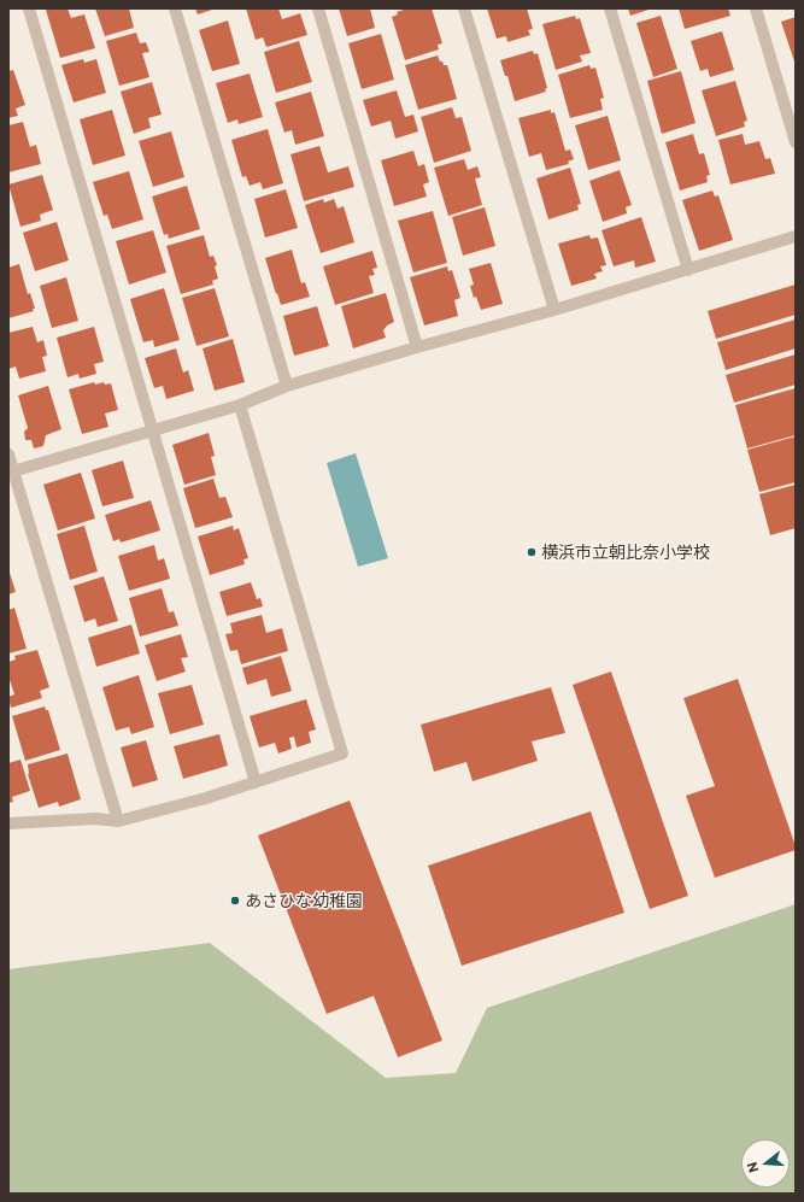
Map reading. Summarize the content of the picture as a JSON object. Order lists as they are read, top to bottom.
{
  "places": ["横浜市立朝比奈小学校", "あさひな幼稚園"],
  "north": "left"
}
